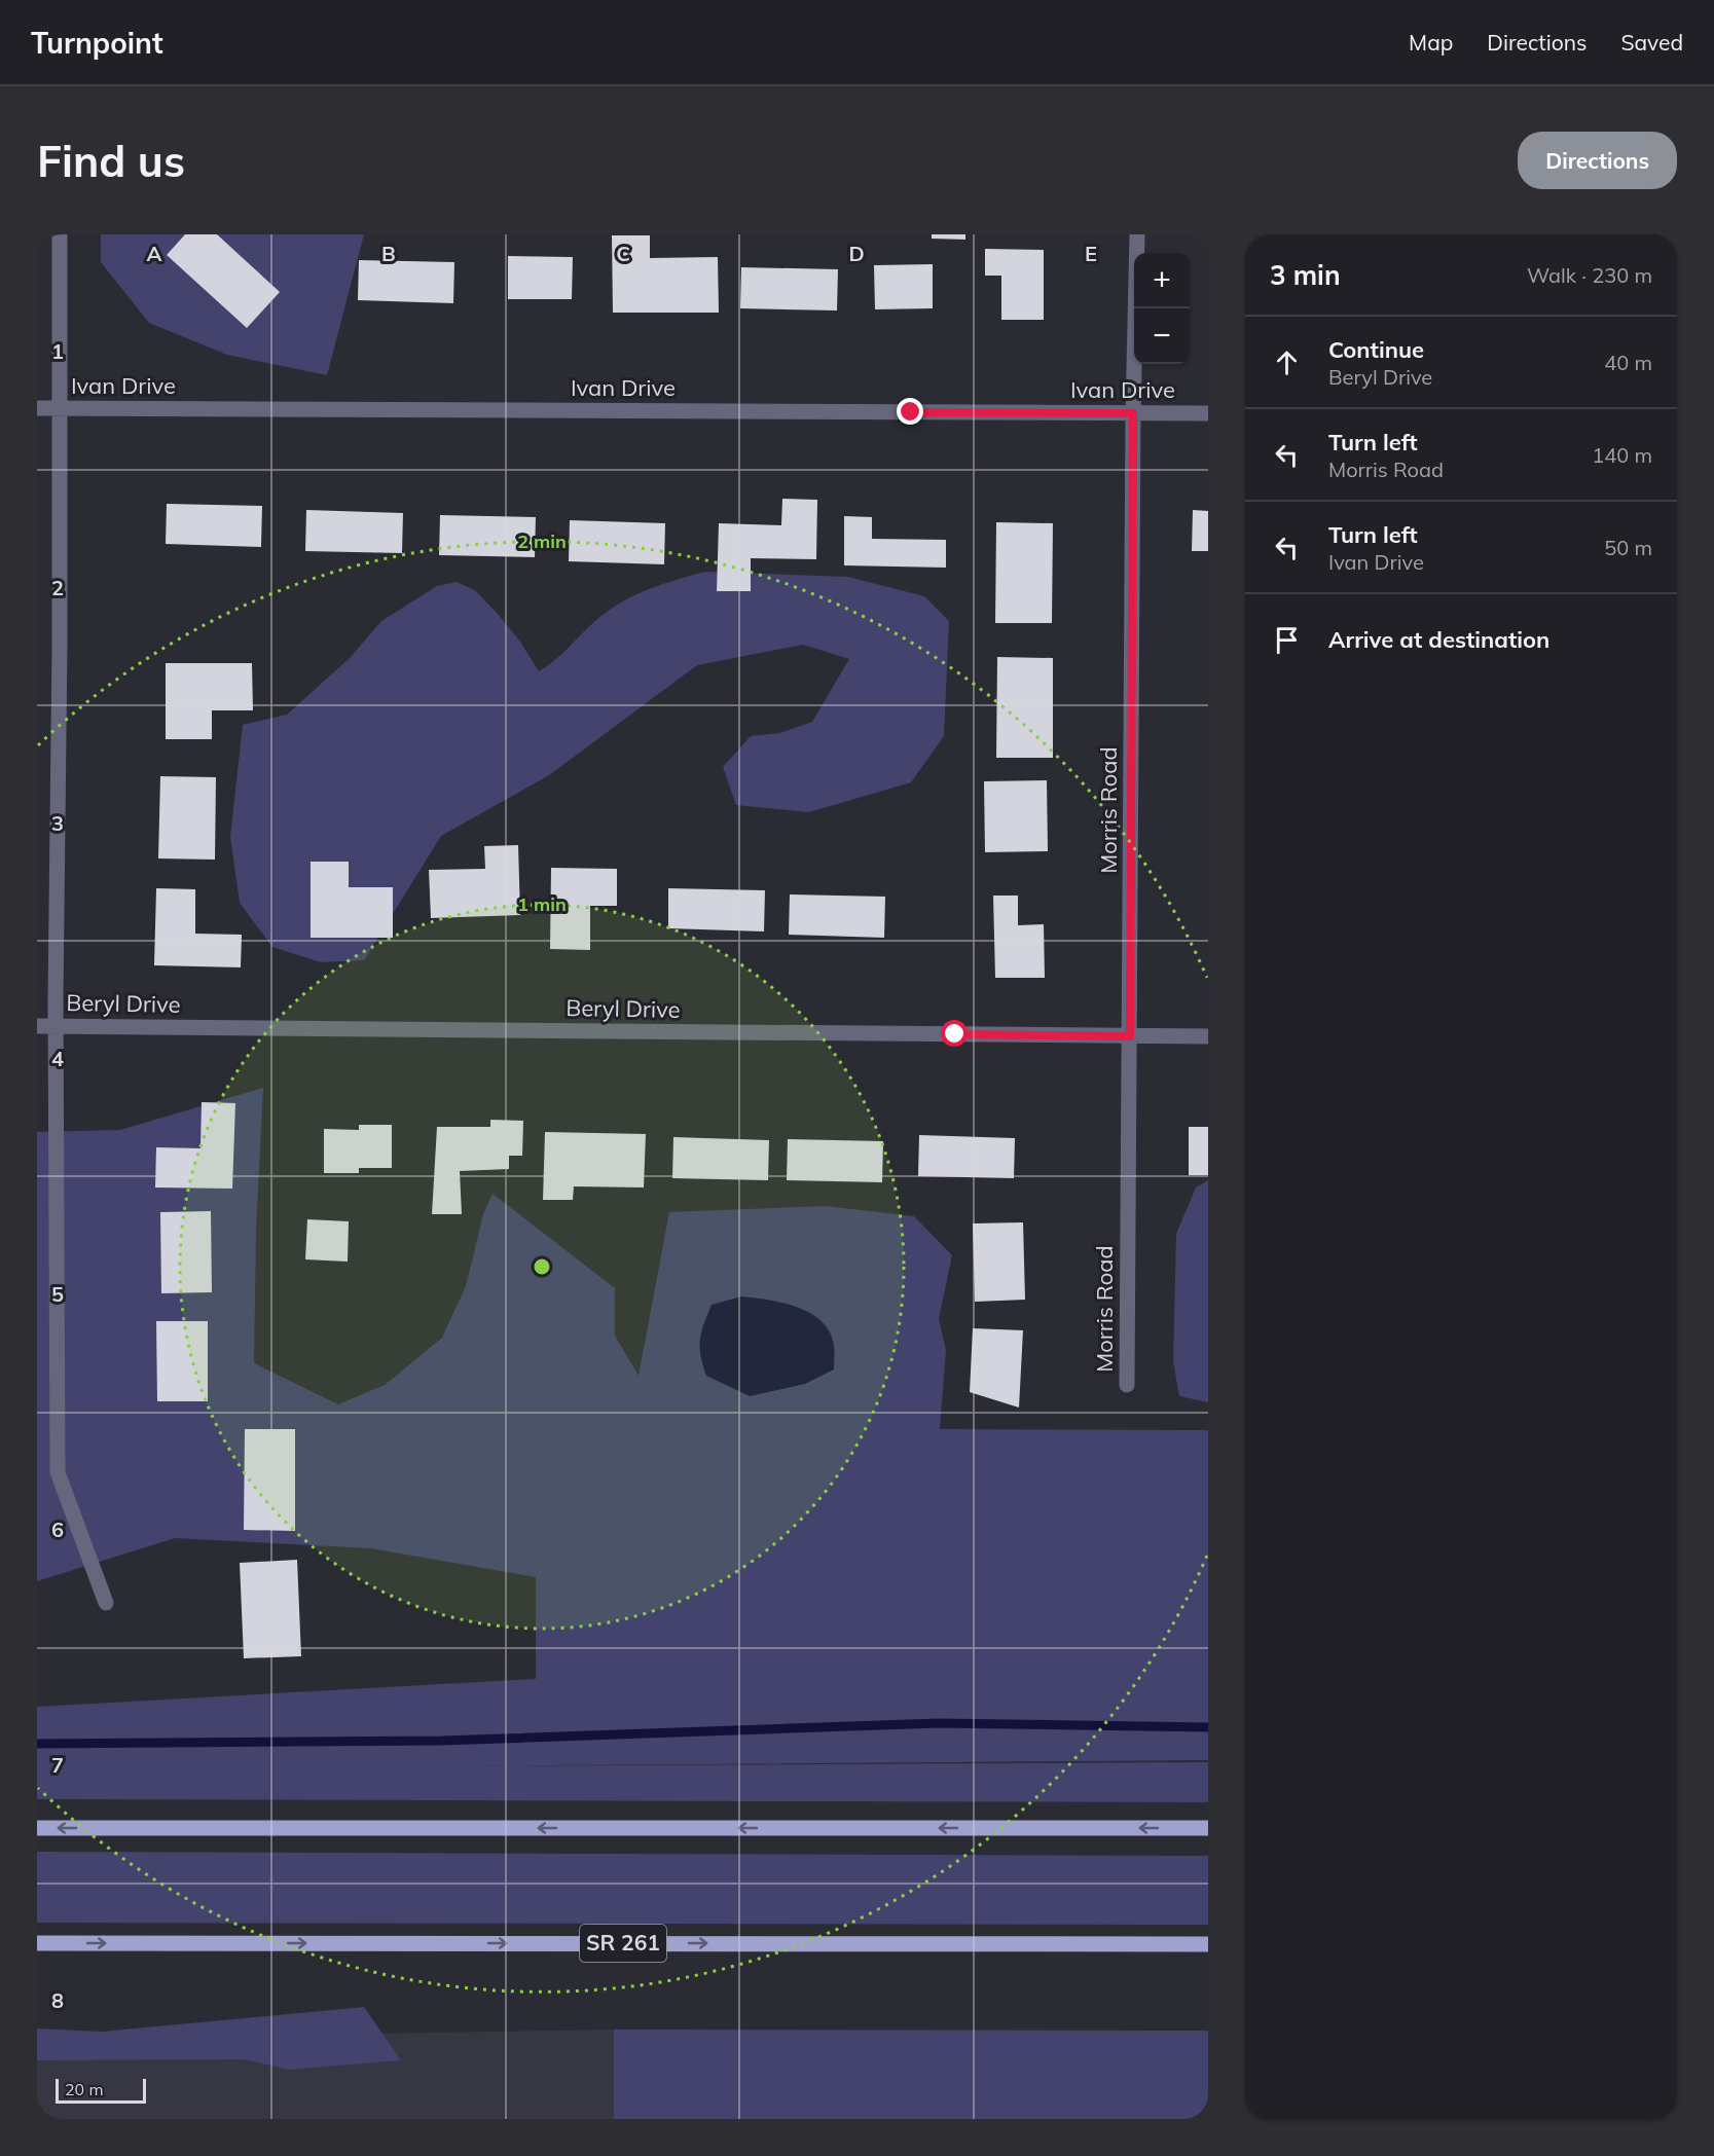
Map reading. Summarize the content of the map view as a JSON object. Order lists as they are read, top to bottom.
{
  "streets": {
    "main road": ["SR 261"],
    "street": ["Ivan Drive", "Morris Road", "Beryl Drive"]
  },
  "crossings": [
    ["Ivan Drive", "Morris Road"],
    ["Morris Road", "Beryl Drive"]
  ],
  "scale_bar": "20 m",
  "page": {
    "header": "Turnpoint",
    "nav": ["Map", "Directions", "Saved"],
    "buttons": "Directions",
    "title": "Find us",
    "heading": ["3 min", "Walk · 230 m"],
    "map_buttons": ["+", "−"],
    "list": [
      ["Continue", "Beryl Drive", "40 m"],
      ["Turn left", "Morris Road", "140 m"],
      ["Turn left", "Ivan Drive", "50 m"],
      "Arrive at destination"
    ],
    "scale": "20 m"
  },
  "grid": {
    "columns": [
      "A",
      "B",
      "C",
      "D",
      "E"
    ],
    "rows": [
      "1",
      "2",
      "3",
      "4",
      "5",
      "6",
      "7",
      "8"
    ]
  },
  "rings": ["2 min", "1 min"]
}
